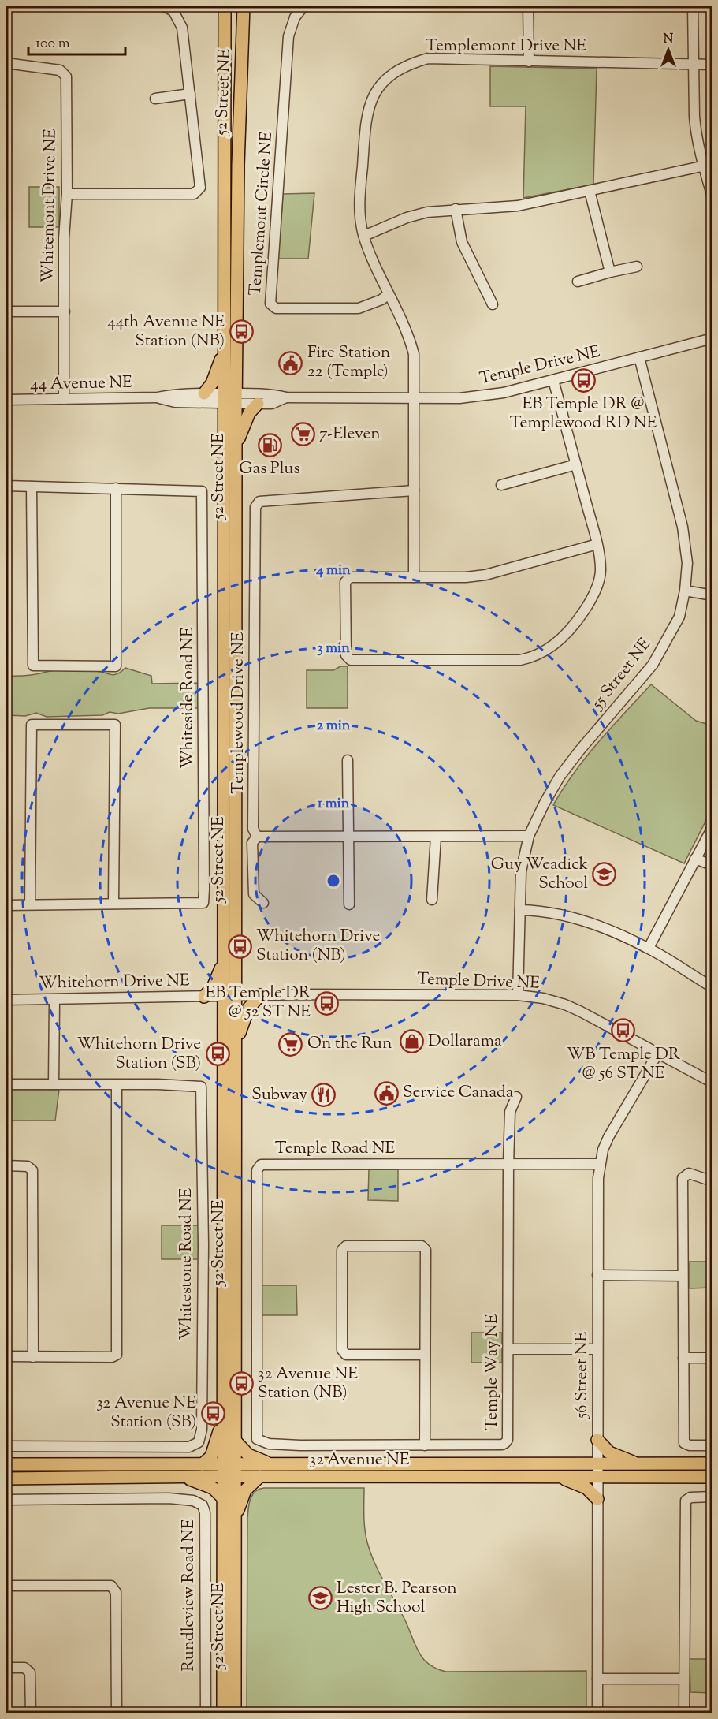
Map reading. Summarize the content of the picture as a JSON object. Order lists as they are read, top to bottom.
{
  "streets": {
    "main road": ["52 Street NE", "32 Avenue NE"],
    "street": [
      "Templemont Drive NE",
      "Whitemont Drive NE",
      "Templemont Circle NE",
      "Temple Drive NE",
      "44 Avenue NE",
      "55 Street NE",
      "Whiteside Road NE",
      "Templewood Drive NE",
      "Whitehorn Drive NE",
      "Temple Road NE",
      "Whitestone Road NE",
      "Temple Way NE",
      "56 Street NE",
      "Rundleview Road NE"
    ]
  },
  "crossings": [
    ["Templemont Drive NE", "Templemont Circle NE"],
    ["Templemont Drive NE", "Temple Drive NE"],
    ["Templemont Drive NE", "Templewood Drive NE"],
    ["52 Street NE", "Temple Drive NE"],
    ["52 Street NE", "44 Avenue NE"],
    ["52 Street NE", "Whitehorn Drive NE"],
    ["52 Street NE", "32 Avenue NE"],
    ["Whitemont Drive NE", "44 Avenue NE"],
    ["Temple Drive NE", "44 Avenue NE"],
    ["Temple Drive NE", "55 Street NE"],
    ["Temple Drive NE", "Whitehorn Drive NE"],
    ["Temple Drive NE", "56 Street NE"],
    ["Temple Road NE", "Temple Way NE"],
    ["Temple Road NE", "56 Street NE"],
    ["56 Street NE", "32 Avenue NE"]
  ],
  "places": {
    "bus stop": [
      "44th Avenue NE Station (NB)",
      "EB Temple DR @ Templewood RD NE",
      "Whitehorn Drive Station (NB)",
      "EB Temple DR @ 52 ST NE",
      "WB Temple DR @ 56 ST NE",
      "Whitehorn Drive Station (SB)",
      "32 Avenue NE Station (NB)",
      "32 Avenue NE Station (SB)"
    ],
    "public building": ["Fire Station 22 (Temple)", "Service Canada"],
    "supermarket": ["7-Eleven", "On the Run"],
    "fuel station": ["Gas Plus"],
    "school or university": ["Guy Weadick School", "Lester B. Pearson High School"],
    "shop": ["Dollarama"],
    "restaurant": ["Subway"]
  },
  "scale_bar": "100 m",
  "north": "top",
  "rings": [
    "4 min",
    "3 min",
    "2 min",
    "1 min"
  ]
}
